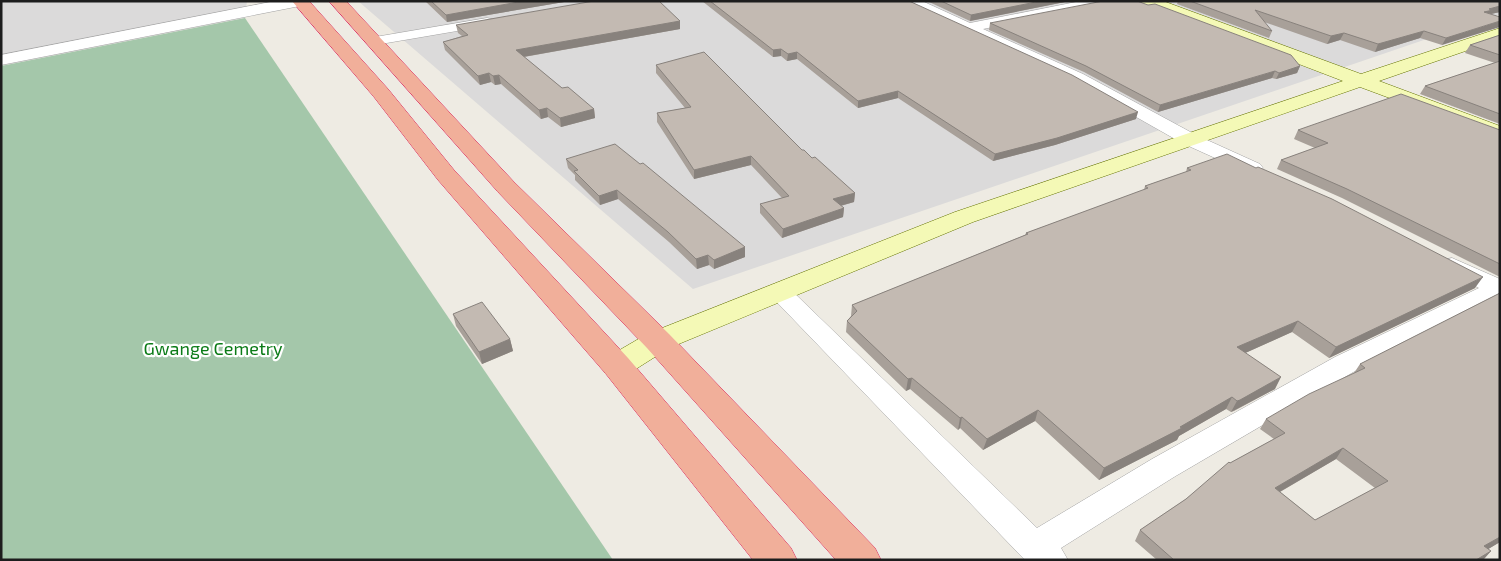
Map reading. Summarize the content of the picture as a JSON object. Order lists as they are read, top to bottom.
{
  "parks": ["Gwange Cemetry"]
}
